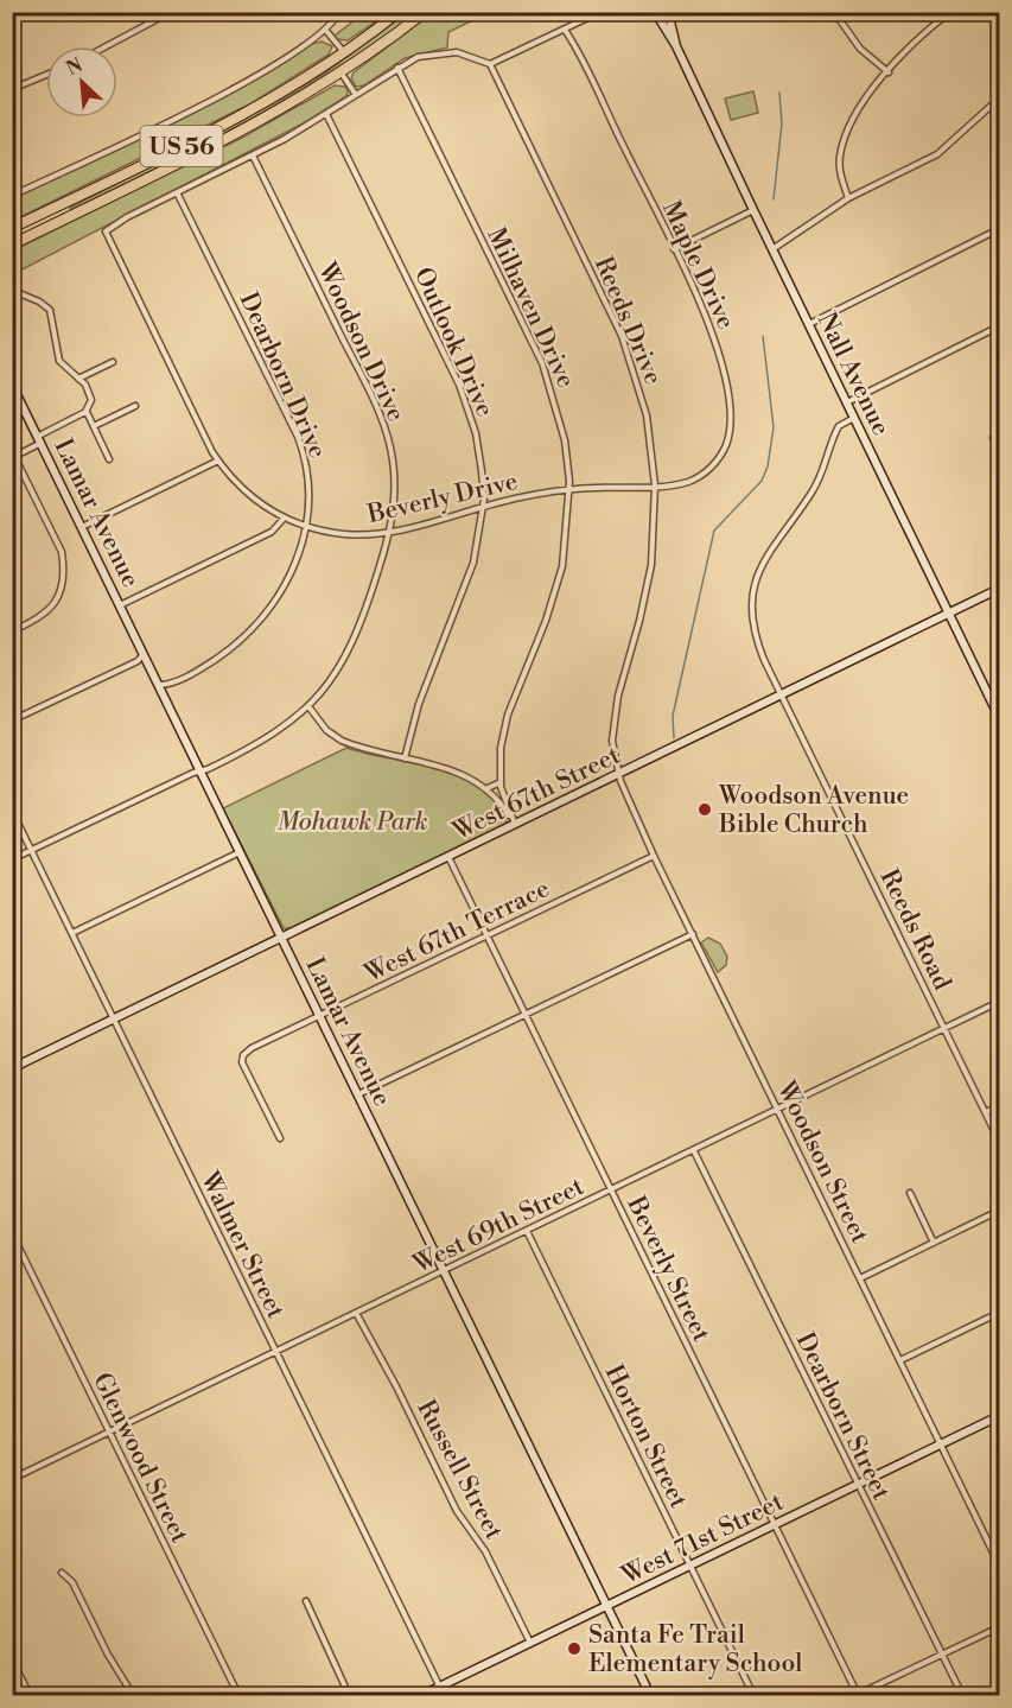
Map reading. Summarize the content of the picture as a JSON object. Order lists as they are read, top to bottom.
{
  "streets": {
    "highway": ["US 56"],
    "street": [
      "Maple Drive",
      "Milhaven Drive",
      "Reeds Drive",
      "Woodson Drive",
      "Outlook Drive",
      "Nall Avenue",
      "Dearborn Drive",
      "Beverly Drive",
      "Lamar Avenue",
      "West 67th Street",
      "Reeds Road",
      "West 67th Terrace",
      "Woodson Street",
      "West 69th Street",
      "Walmer Street",
      "Beverly Street",
      "Dearborn Street",
      "Horton Street",
      "Glenwood Street",
      "Russell Street",
      "West 71st Street"
    ]
  },
  "crossings": [
    ["Maple Drive", "Reeds Drive"],
    ["Maple Drive", "Beverly Drive"],
    ["Milhaven Drive", "Beverly Drive"],
    ["Milhaven Drive", "West 67th Street"],
    ["Reeds Drive", "Beverly Drive"],
    ["Reeds Drive", "West 67th Street"],
    ["Reeds Drive", "Woodson Street"],
    ["Woodson Drive", "Beverly Drive"],
    ["Woodson Drive", "Lamar Avenue"],
    ["Woodson Drive", "Walmer Street"],
    ["Outlook Drive", "Beverly Drive"],
    ["Nall Avenue", "West 67th Street"],
    ["Nall Avenue", "Reeds Road"],
    ["Dearborn Drive", "Beverly Drive"],
    ["Dearborn Drive", "Lamar Avenue"],
    ["Lamar Avenue", "West 67th Street"],
    ["Lamar Avenue", "West 67th Terrace"],
    ["Lamar Avenue", "West 69th Street"],
    ["Lamar Avenue", "West 71st Street"],
    ["West 67th Street", "Reeds Road"],
    ["West 67th Street", "Woodson Street"],
    ["West 67th Street", "Walmer Street"],
    ["West 67th Street", "Beverly Street"],
    ["Reeds Road", "West 69th Street"],
    ["West 67th Terrace", "Woodson Street"],
    ["West 67th Terrace", "Beverly Street"],
    ["Woodson Street", "West 69th Street"],
    ["Woodson Street", "West 71st Street"],
    ["West 69th Street", "Walmer Street"],
    ["West 69th Street", "Beverly Street"],
    ["West 69th Street", "Dearborn Street"],
    ["West 69th Street", "Horton Street"],
    ["West 69th Street", "Glenwood Street"],
    ["West 69th Street", "Russell Street"],
    ["Walmer Street", "West 71st Street"],
    ["Beverly Street", "West 71st Street"],
    ["Dearborn Street", "West 71st Street"],
    ["Horton Street", "West 71st Street"],
    ["Russell Street", "West 71st Street"]
  ],
  "parks": ["Mohawk Park"],
  "places": ["Woodson Avenue Bible Church", "Santa Fe Trail Elementary School"],
  "north": "top left"
}
